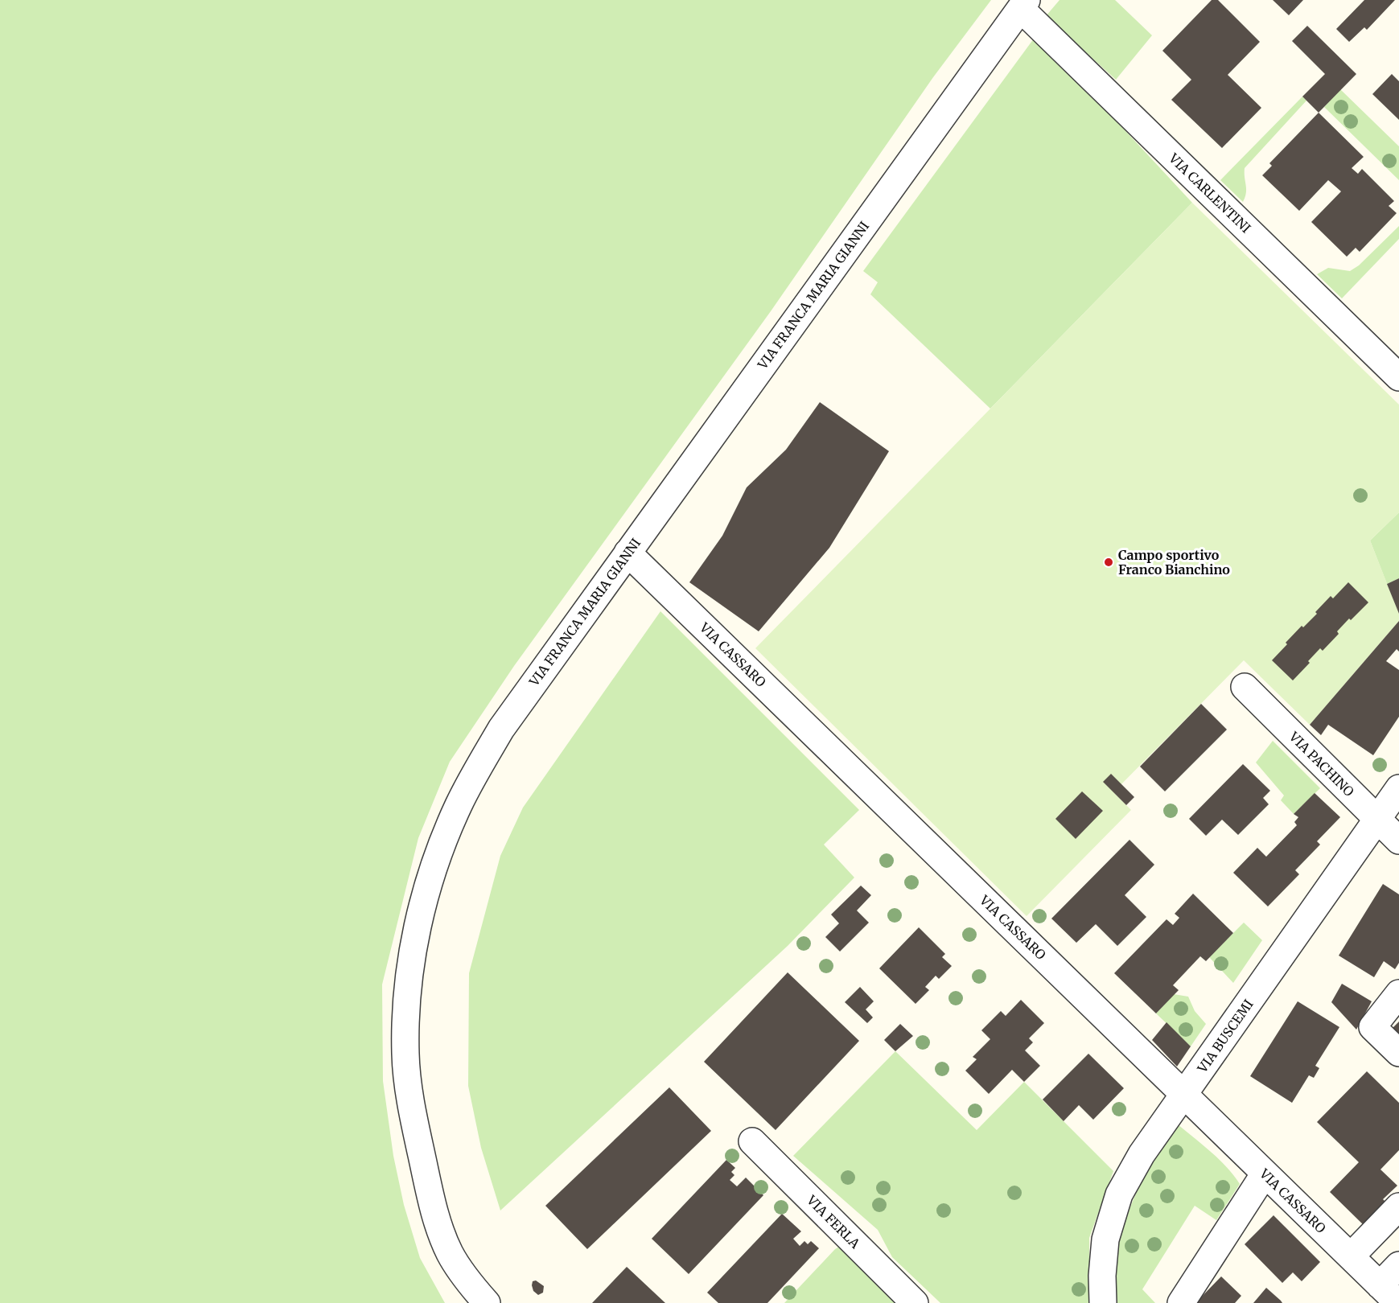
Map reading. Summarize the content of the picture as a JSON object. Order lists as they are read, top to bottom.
{
  "streets": {
    "street": [
      "VIA CARLENTINI",
      "VIA FRANCA MARIA GIANNI",
      "VIA CASSARO",
      "VIA PACHINO",
      "VIA BUSCEMI",
      "VIA FERLA"
    ]
  },
  "crossings": [
    ["VIA CARLENTINI", "VIA FRANCA MARIA GIANNI"],
    ["VIA FRANCA MARIA GIANNI", "VIA CASSARO"],
    ["VIA CASSARO", "VIA BUSCEMI"],
    ["VIA PACHINO", "VIA BUSCEMI"]
  ],
  "places": ["Campo sportivo Franco Bianchino"]
}
